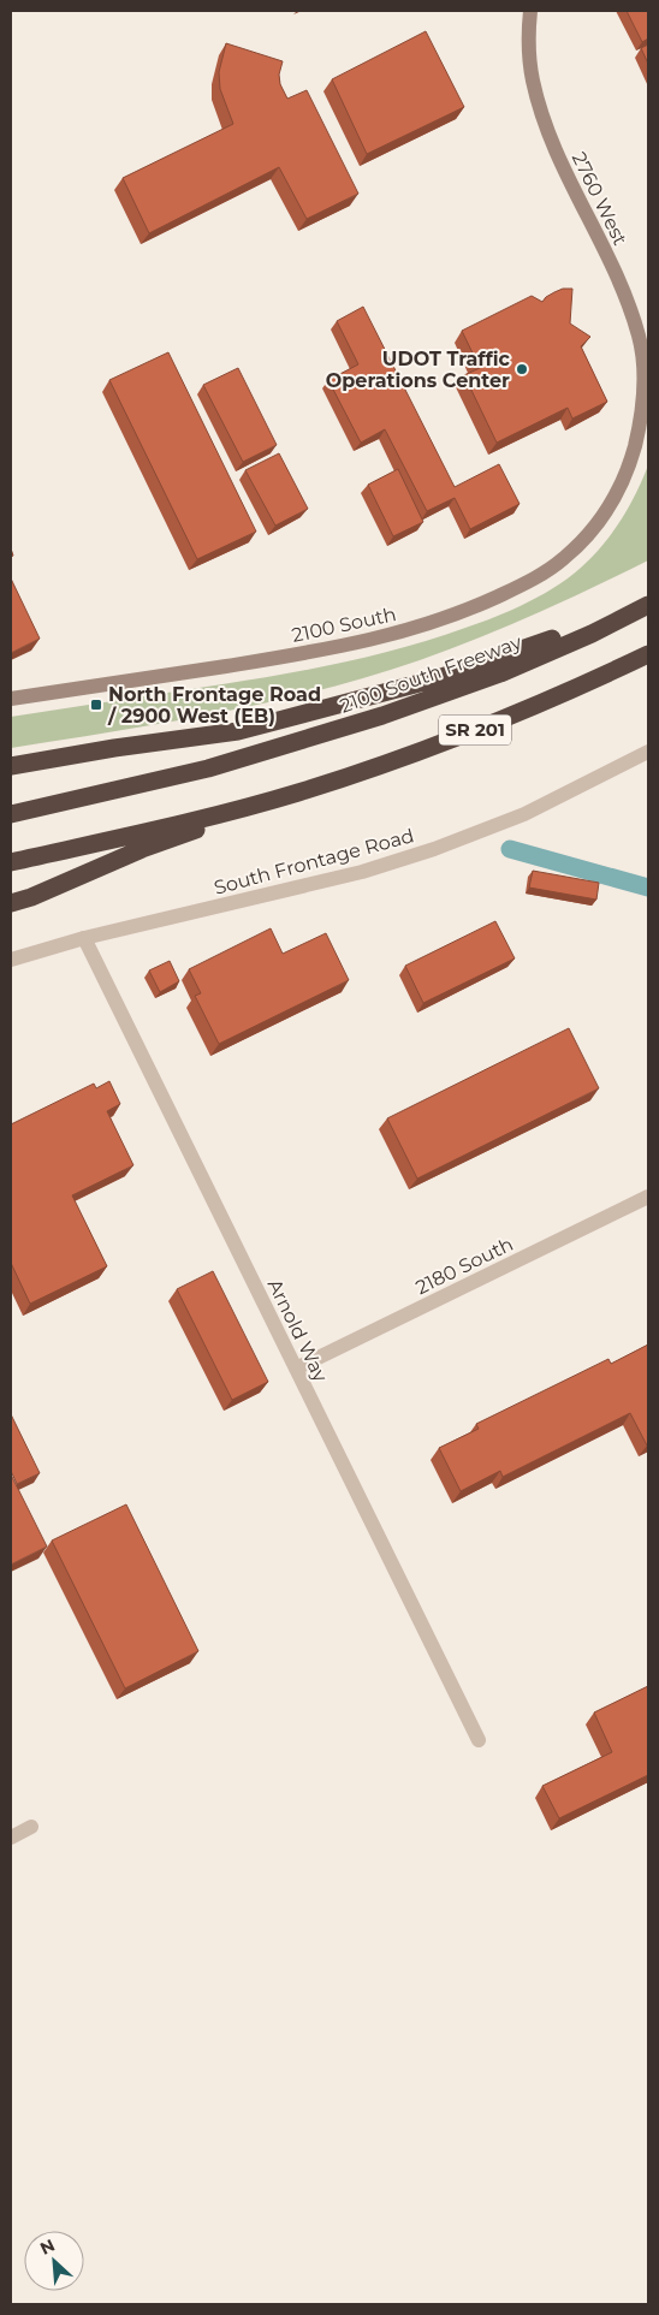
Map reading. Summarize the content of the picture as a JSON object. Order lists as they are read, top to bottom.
{
  "streets": {
    "highway": ["2100 South Freeway", "SR 201"],
    "main road": ["2760 West", "2100 South"],
    "street": ["South Frontage Road", "2180 South", "Arnold Way"]
  },
  "crossings": [
    ["2760 West", "2100 South"],
    ["South Frontage Road", "Arnold Way"],
    ["2180 South", "Arnold Way"]
  ],
  "places": {
    "other": ["UDOT Traffic Operations Center"],
    "transit": ["North Frontage Road / 2900 West (EB)"]
  },
  "north": "top left"
}
